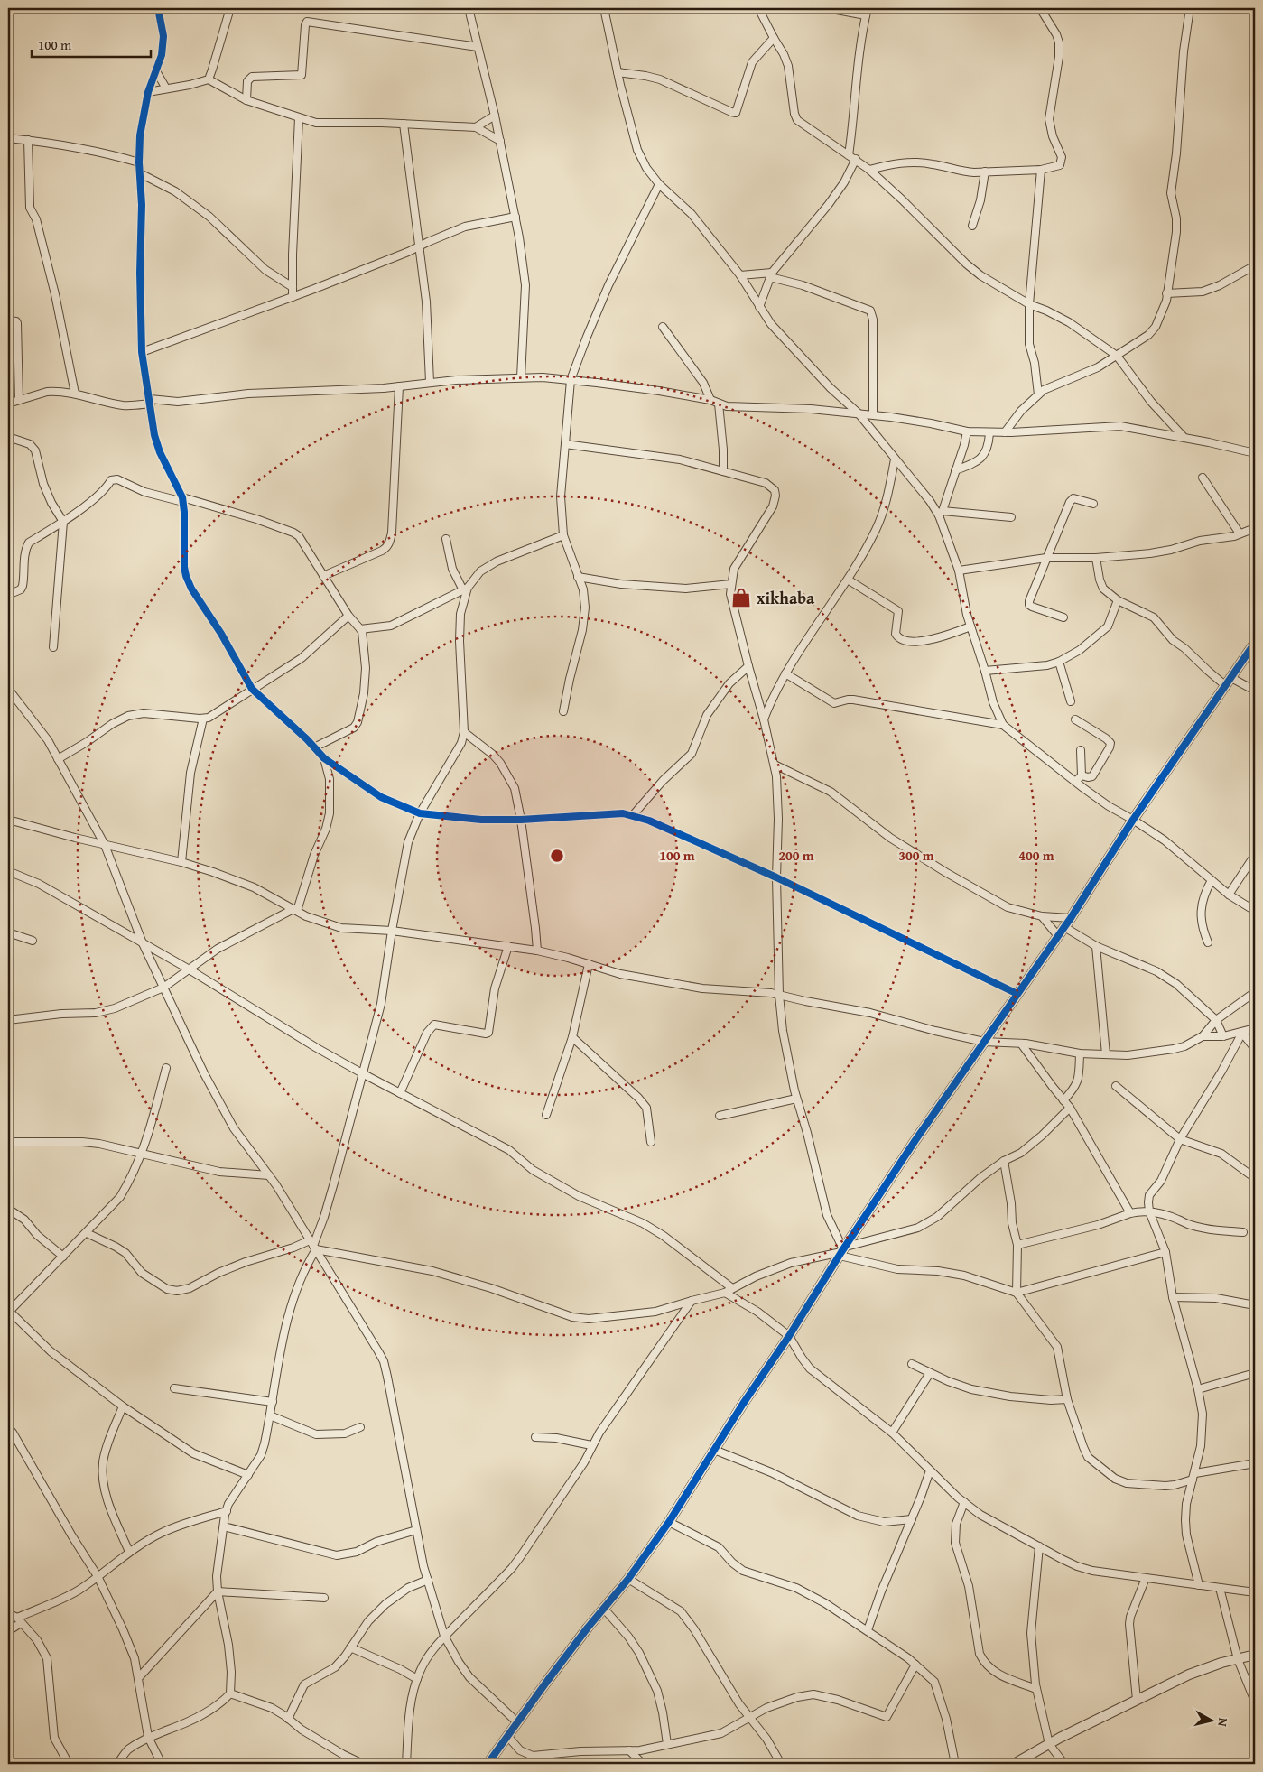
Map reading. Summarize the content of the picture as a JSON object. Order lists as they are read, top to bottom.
{
  "places": {
    "shop": ["xikhaba"]
  },
  "scale_bar": "100 m",
  "north": "right",
  "rings": [
    "100 m",
    "200 m",
    "300 m",
    "400 m"
  ]
}
